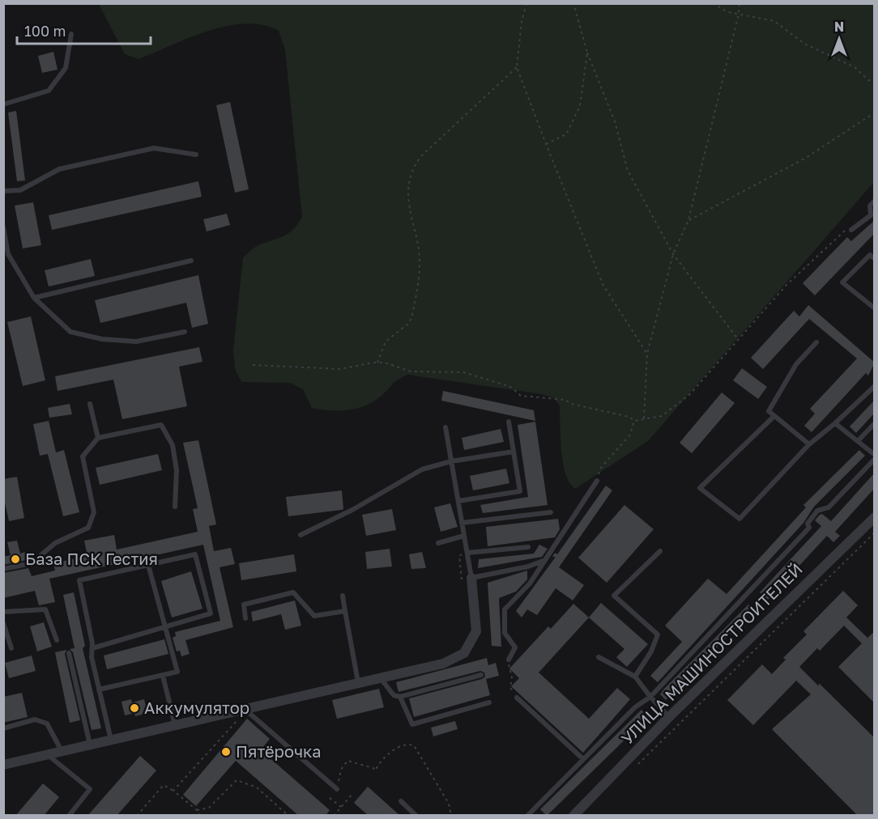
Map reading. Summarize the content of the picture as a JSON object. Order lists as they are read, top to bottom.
{
  "streets": {
    "street": ["УЛИЦА МАШИНОСТРОИТЕЛЕЙ"]
  },
  "places": ["База ПСК Гестия", "Аккумулятор", "Пятёрочка"],
  "scale_bar": "100 m",
  "north": "top"
}
